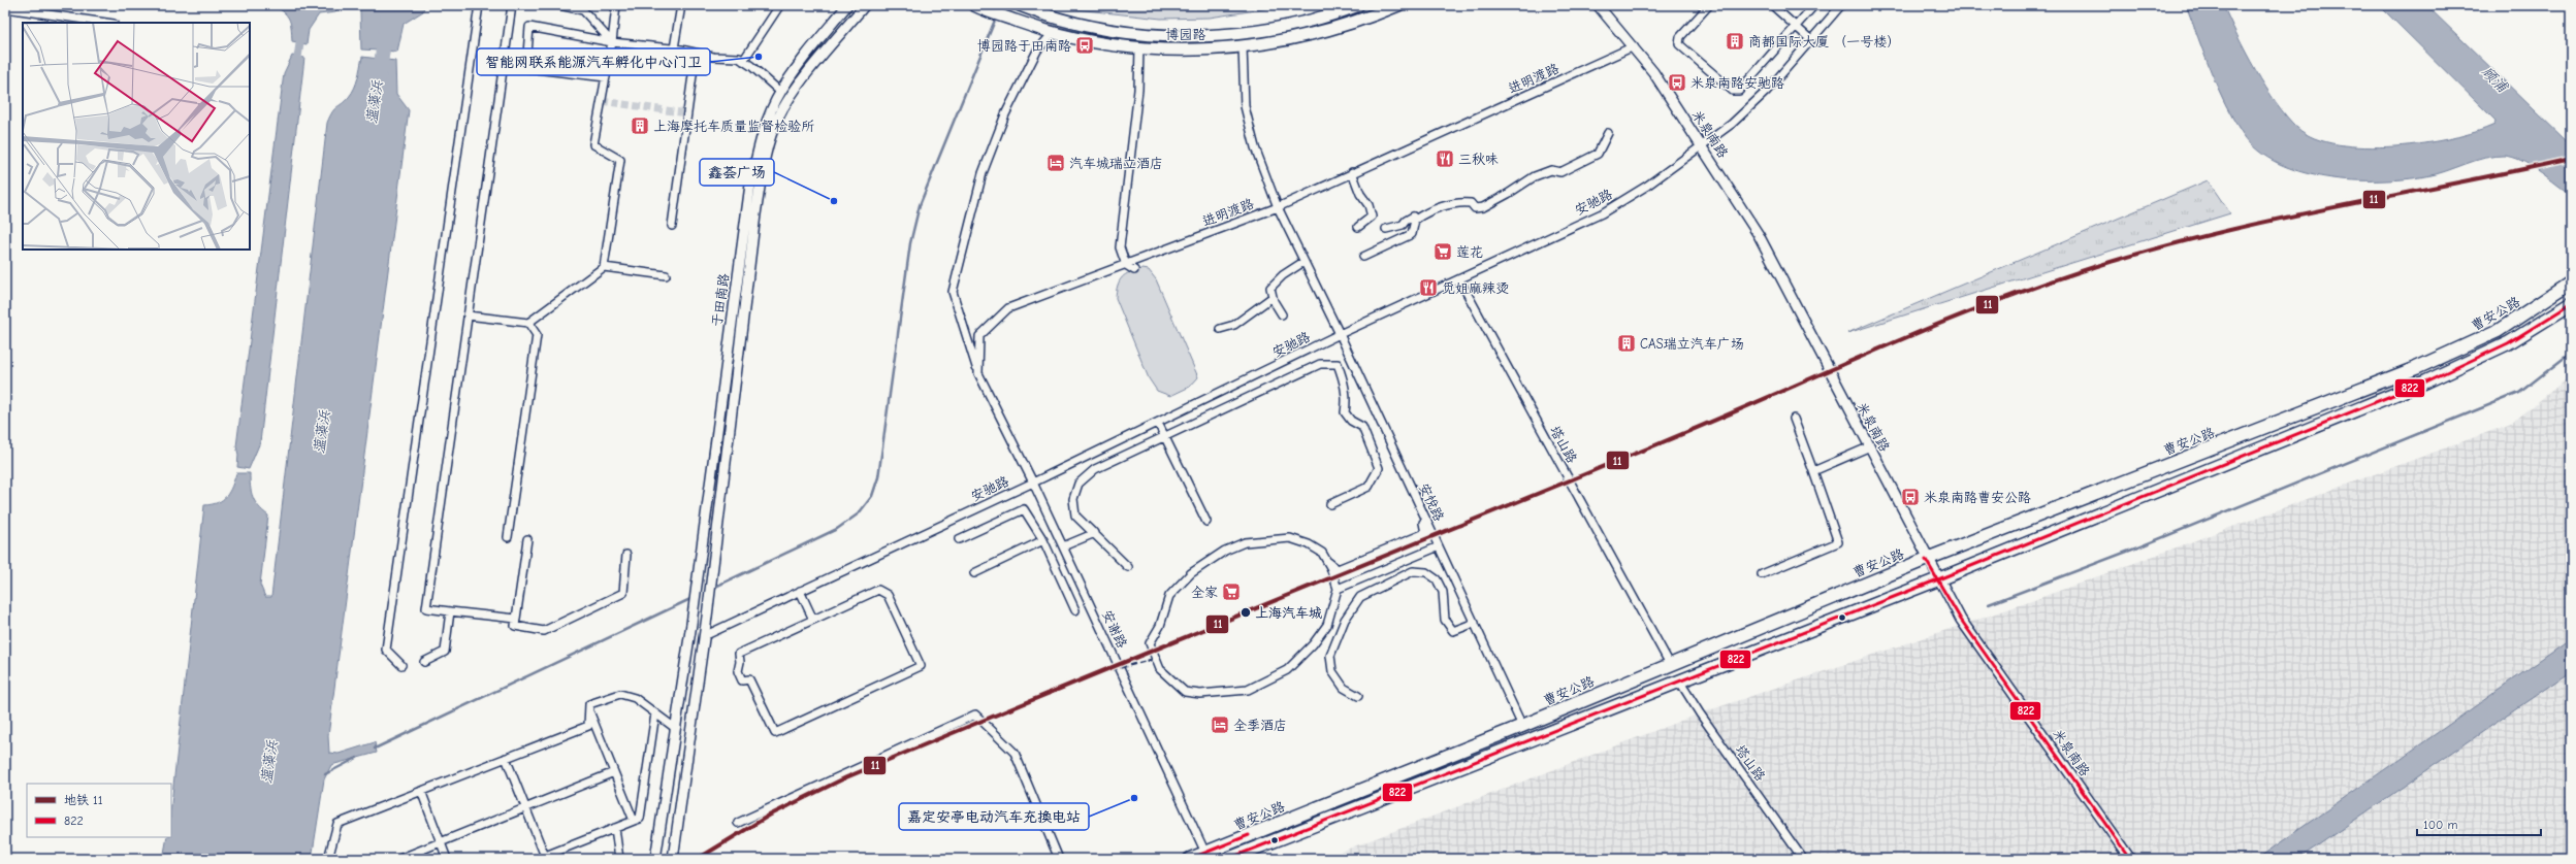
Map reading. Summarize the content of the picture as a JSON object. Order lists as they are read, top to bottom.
{
  "streets": {
    "highway": ["曹安公路"],
    "main road": ["博园路"],
    "street": [
      "进明渡路",
      "米泉南路",
      "安驰路",
      "于田南路",
      "塔山路",
      "安悦路",
      "安谢路"
    ]
  },
  "crossings": [
    ["博园路", "安悦路"],
    ["进明渡路", "米泉南路"],
    ["进明渡路", "安驰路"],
    ["进明渡路", "安悦路"],
    ["进明渡路", "安谢路"],
    ["米泉南路", "安驰路"],
    ["米泉南路", "曹安公路"],
    ["安驰路", "于田南路"],
    ["安驰路", "塔山路"],
    ["安驰路", "安悦路"],
    ["安驰路", "安谢路"],
    ["曹安公路", "塔山路"],
    ["曹安公路", "安悦路"],
    ["曹安公路", "安谢路"]
  ],
  "water": ["顾浦", "蕰藻浜"],
  "places": {
    "building": ["商都国际大厦 （一号楼）", "上海摩托车质量监督检验所", "CAS瑞立汽车广场"],
    "bus stop": ["博园路于田南路", "米泉南路安驰路", "米泉南路曹安公路"],
    "other": [
      "智能网联系能源汽车孵化中心门卫",
      "鑫荟广场",
      "上海汽车城",
      "嘉定安亭电动汽车充换电站"
    ],
    "restaurant": ["三秋味", "觅姐麻辣烫"],
    "hotel": ["汽车城瑞立酒店", "全季酒店"],
    "supermarket": ["莲花", "全家"]
  },
  "lines": ["metro line 11", "transit line 822"],
  "legend": ["地铁 11", "822"],
  "scale_bar": "100 m"
}
